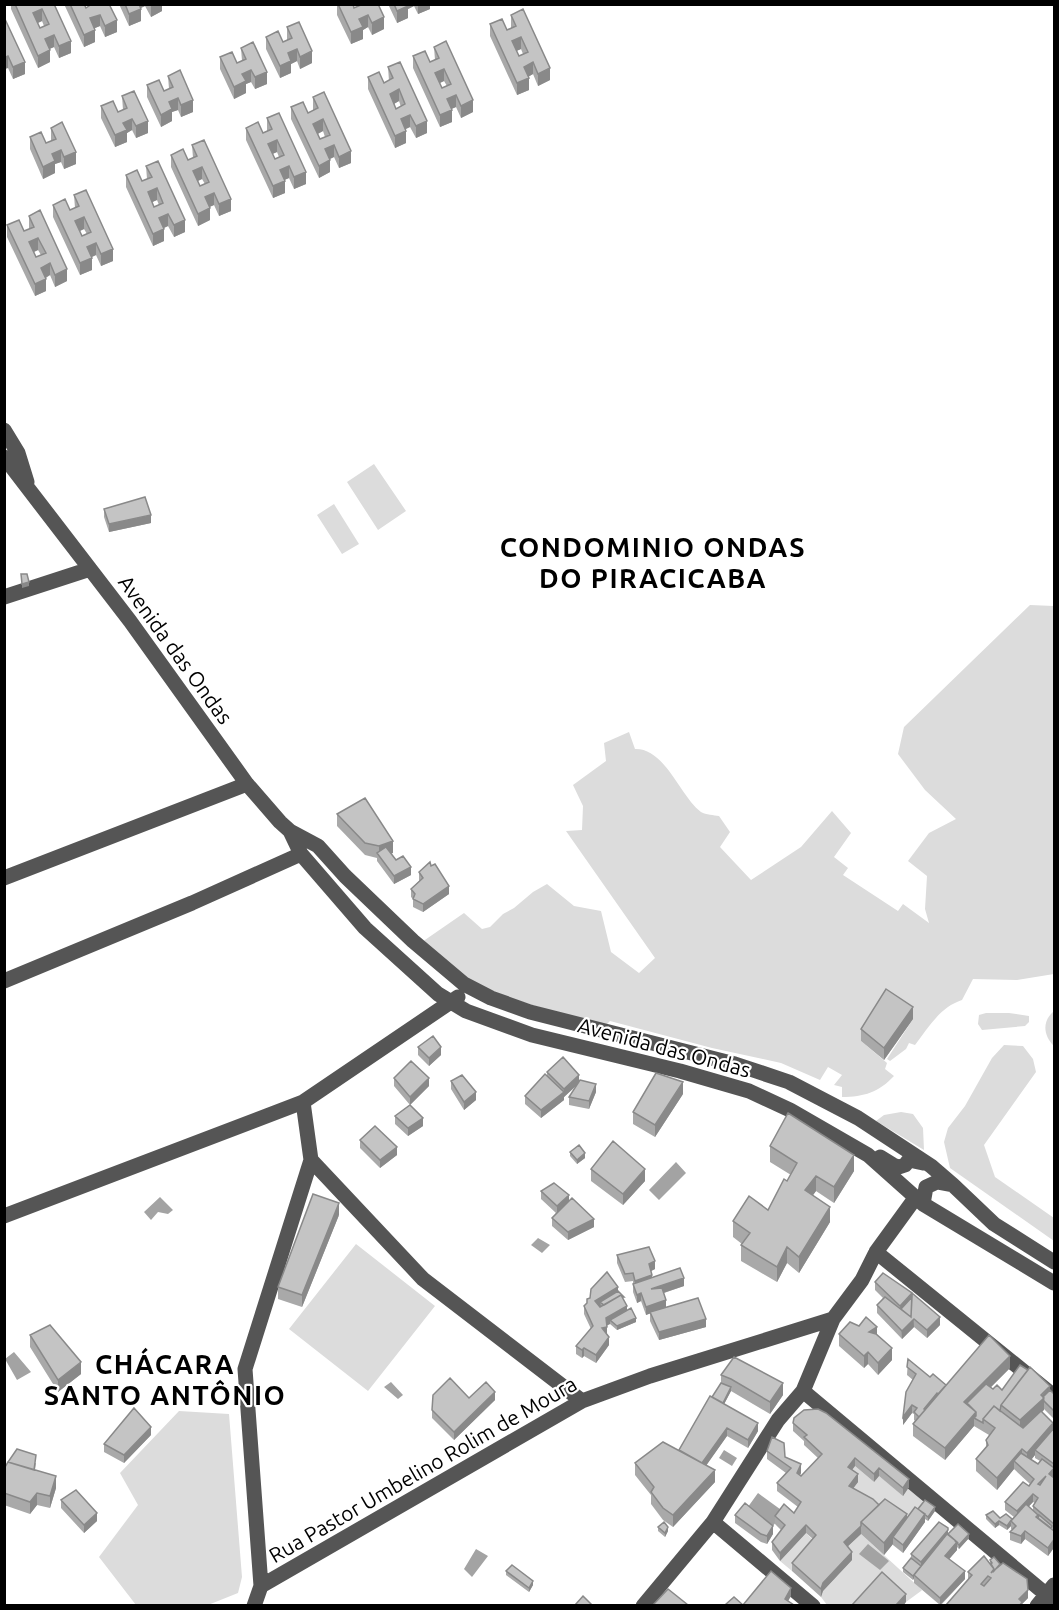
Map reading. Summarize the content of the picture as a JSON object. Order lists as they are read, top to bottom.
{
  "streets": {
    "street": ["Avenida das Ondas", "Rua Pastor Umbelino Rolim de Moura"]
  },
  "districts": ["CONDOMINIO ONDAS DO PIRACICABA", "CHÁCARA SANTO ANTÔNIO"]
}
